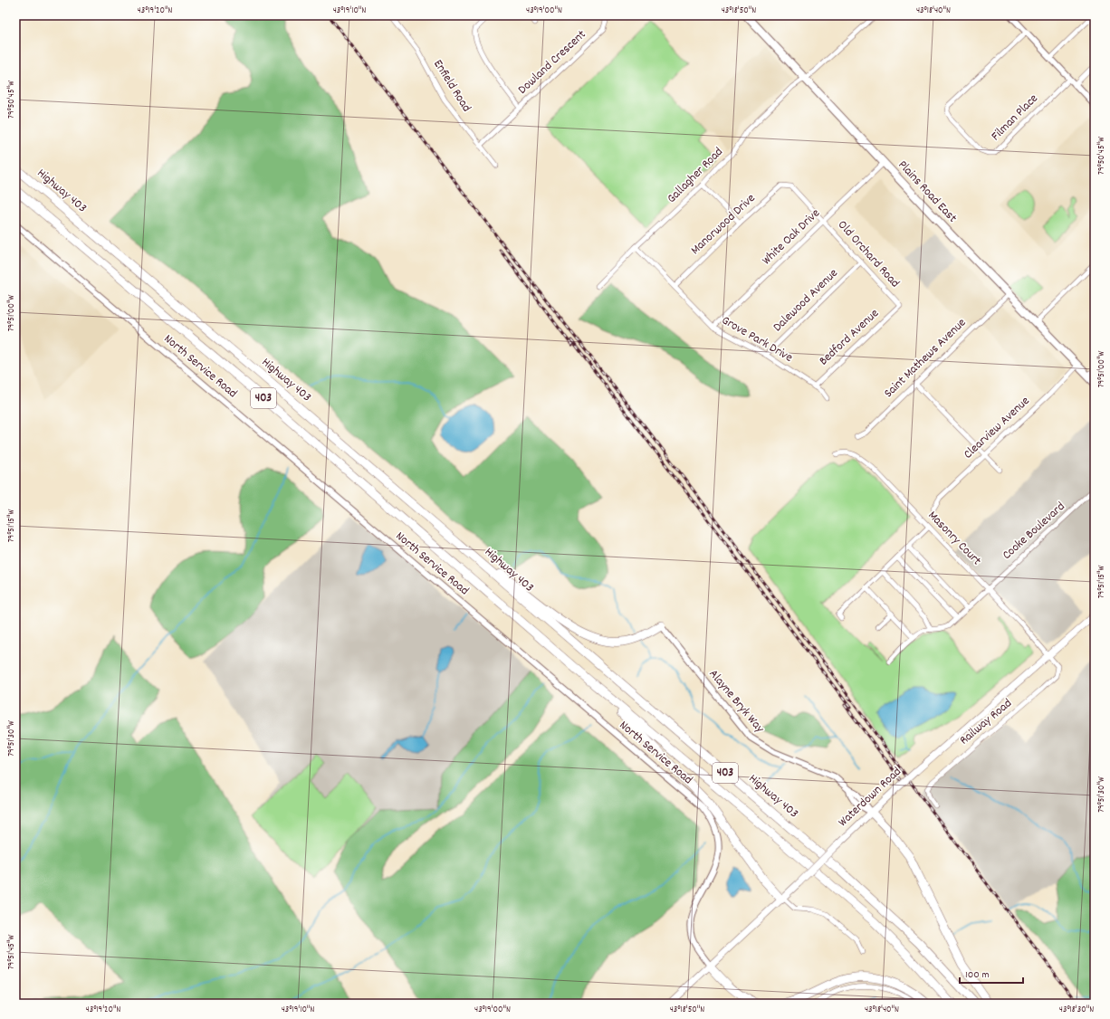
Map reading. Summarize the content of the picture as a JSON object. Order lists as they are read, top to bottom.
{
  "streets": {
    "highway": ["Highway 403", "403"],
    "main road": ["Plains Road East", "Waterdown Road"],
    "street": [
      "Dowland Crescent",
      "Enfield Road",
      "Filman Place",
      "Gallagher Road",
      "Manorwood Drive",
      "White Oak Drive",
      "Old Orchard Road",
      "Dalewood Avenue",
      "Bedford Avenue",
      "Grove Park Drive",
      "Saint Mathews Avenue",
      "North Service Road",
      "Clearview Avenue",
      "Cooke Boulevard",
      "Masonry Court",
      "Alayne Bryk Way",
      "Railway Road"
    ]
  },
  "crossings": [
    ["Dowland Crescent", "Enfield Road"],
    ["Gallagher Road", "Plains Road East"],
    ["Gallagher Road", "Grove Park Drive"],
    ["Plains Road East", "White Oak Drive"],
    ["Plains Road East", "Saint Mathews Avenue"],
    ["Plains Road East", "Clearview Avenue"],
    ["Manorwood Drive", "Old Orchard Road"],
    ["Manorwood Drive", "Grove Park Drive"],
    ["White Oak Drive", "Old Orchard Road"],
    ["White Oak Drive", "Grove Park Drive"],
    ["Old Orchard Road", "Dalewood Avenue"],
    ["Old Orchard Road", "Bedford Avenue"],
    ["Dalewood Avenue", "Grove Park Drive"],
    ["Bedford Avenue", "Grove Park Drive"],
    ["North Service Road", "Waterdown Road"],
    ["Cooke Boulevard", "Masonry Court"],
    ["Masonry Court", "Railway Road"],
    ["Masonry Court", "Waterdown Road"],
    ["Alayne Bryk Way", "Waterdown Road"],
    ["Railway Road", "Waterdown Road"]
  ],
  "scale_bar": "100 m",
  "coordinates": [
    "43°19'20\"N",
    "43°19'10\"N",
    "43°19'00\"N",
    "43°18'50\"N",
    "43°18'40\"N",
    "79°50'45\"W",
    "79°51'00\"W",
    "79°51'15\"W",
    "79°51'30\"W",
    "79°51'45\"W",
    "43°18'30\"N"
  ]
}
